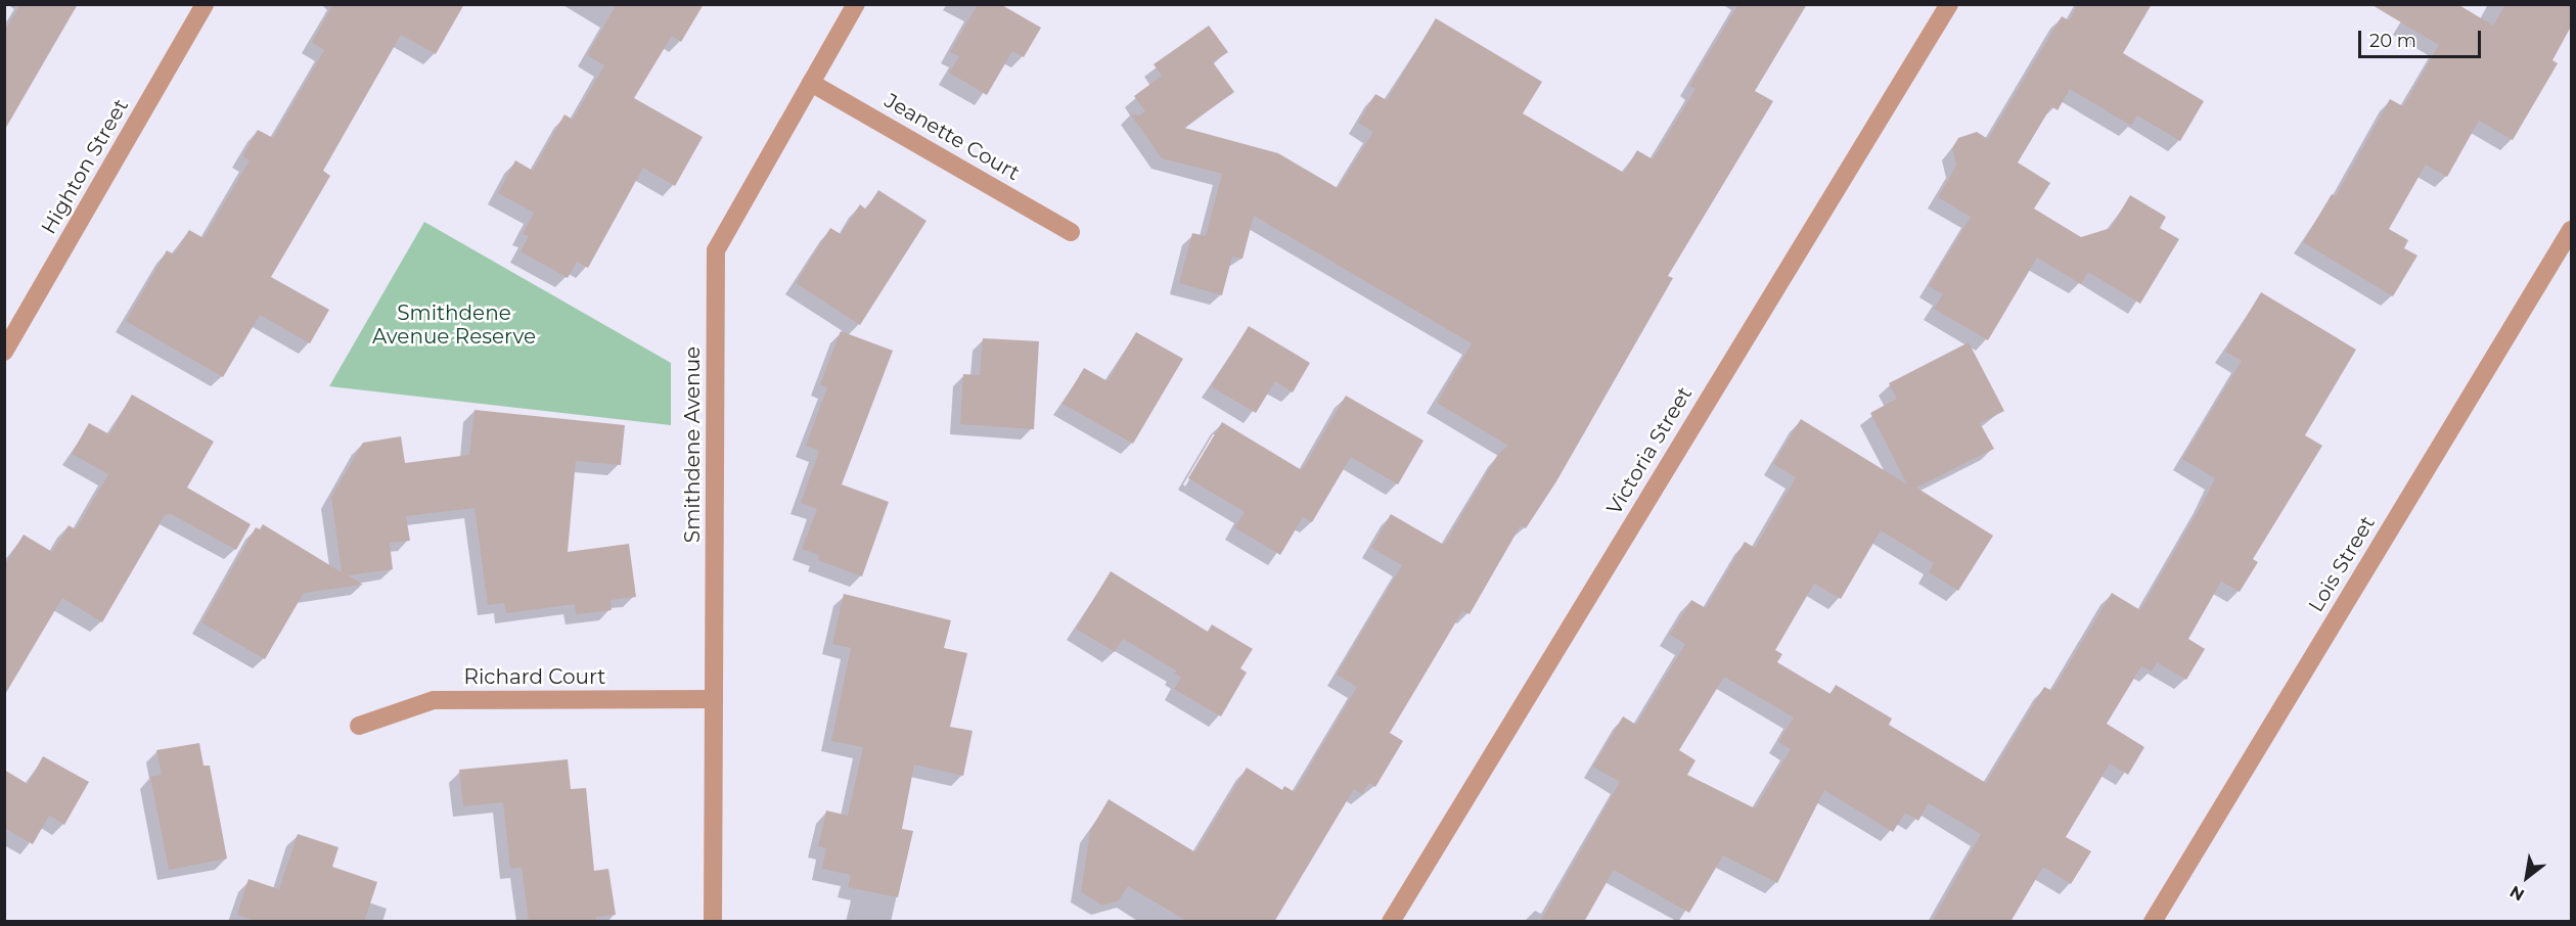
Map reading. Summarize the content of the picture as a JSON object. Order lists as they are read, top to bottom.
{
  "streets": {
    "street": [
      "Jeanette Court",
      "Highton Street",
      "Smithdene Avenue",
      "Victoria Street",
      "Lois Street",
      "Richard Court"
    ]
  },
  "crossings": [
    ["Jeanette Court", "Smithdene Avenue"],
    ["Smithdene Avenue", "Richard Court"]
  ],
  "parks": ["Smithdene Avenue Reserve"],
  "scale_bar": "20 m",
  "north": "bottom left"
}
